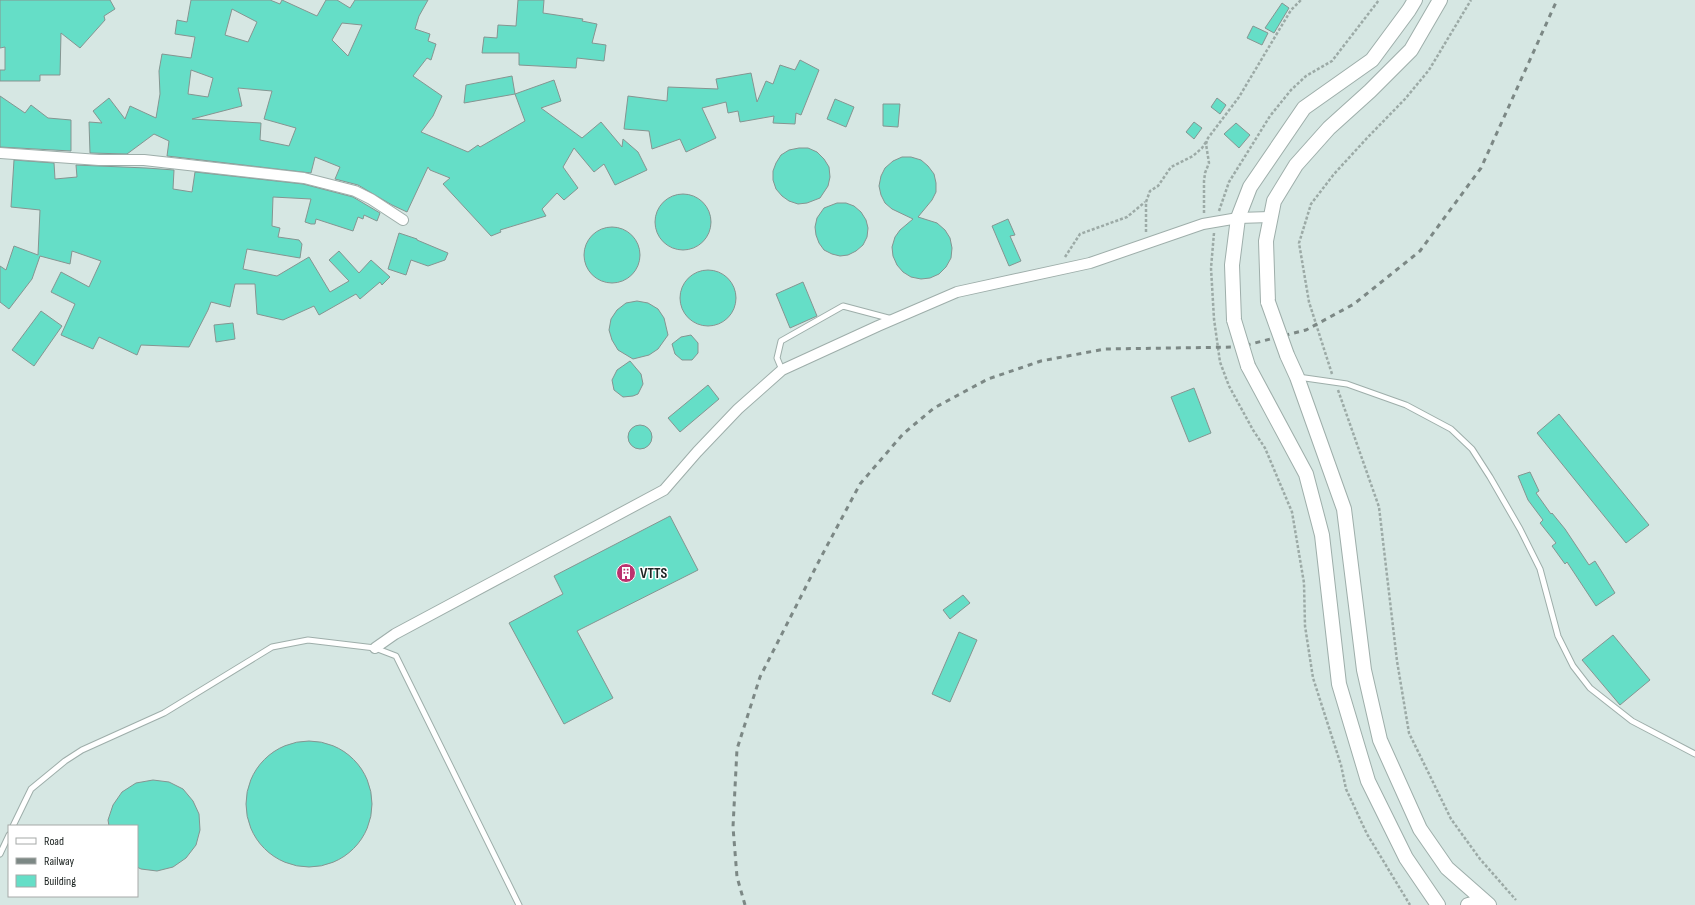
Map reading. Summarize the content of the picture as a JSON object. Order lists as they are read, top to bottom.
{
  "places": {
    "building": ["VTTS"]
  },
  "legend": ["Road", "Railway", "Building"]
}
